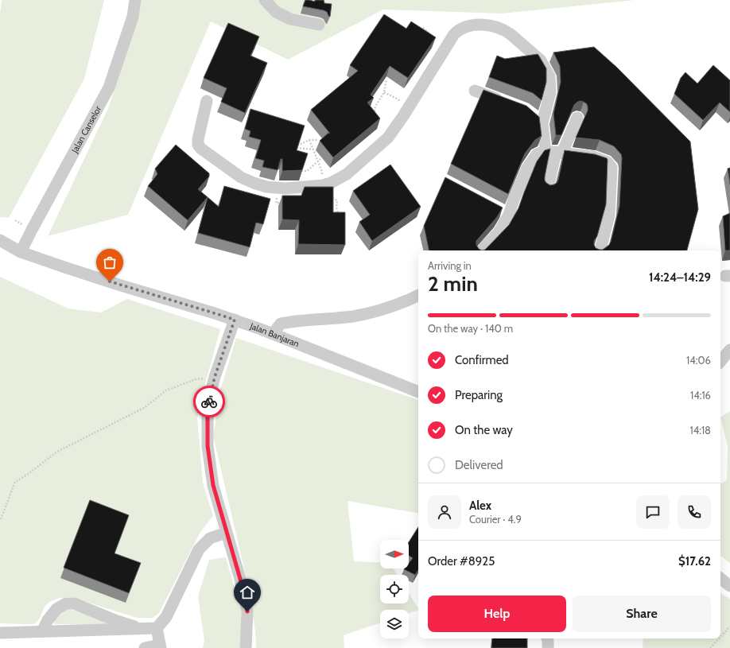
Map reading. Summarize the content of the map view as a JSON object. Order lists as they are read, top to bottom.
{
  "streets": {
    "street": ["Jalan Canselor", "Jalan Banjaran"]
  },
  "crossings": [
    ["Jalan Canselor", "Jalan Banjaran"]
  ],
  "north": "right",
  "page": {
    "heading": ["2 min", "Arriving in", "14:24–14:29"],
    "panel": [
      "Alex",
      "Courier · 4.9",
      "Order #8925",
      "$17.62"
    ],
    "bar": "On the way · 140 m",
    "list": [
      ["Confirmed", "14:06"],
      ["Preparing", "14:16"],
      ["On the way", "14:18"],
      "Delivered"
    ],
    "buttons": ["Help", "Share"]
  }
}
